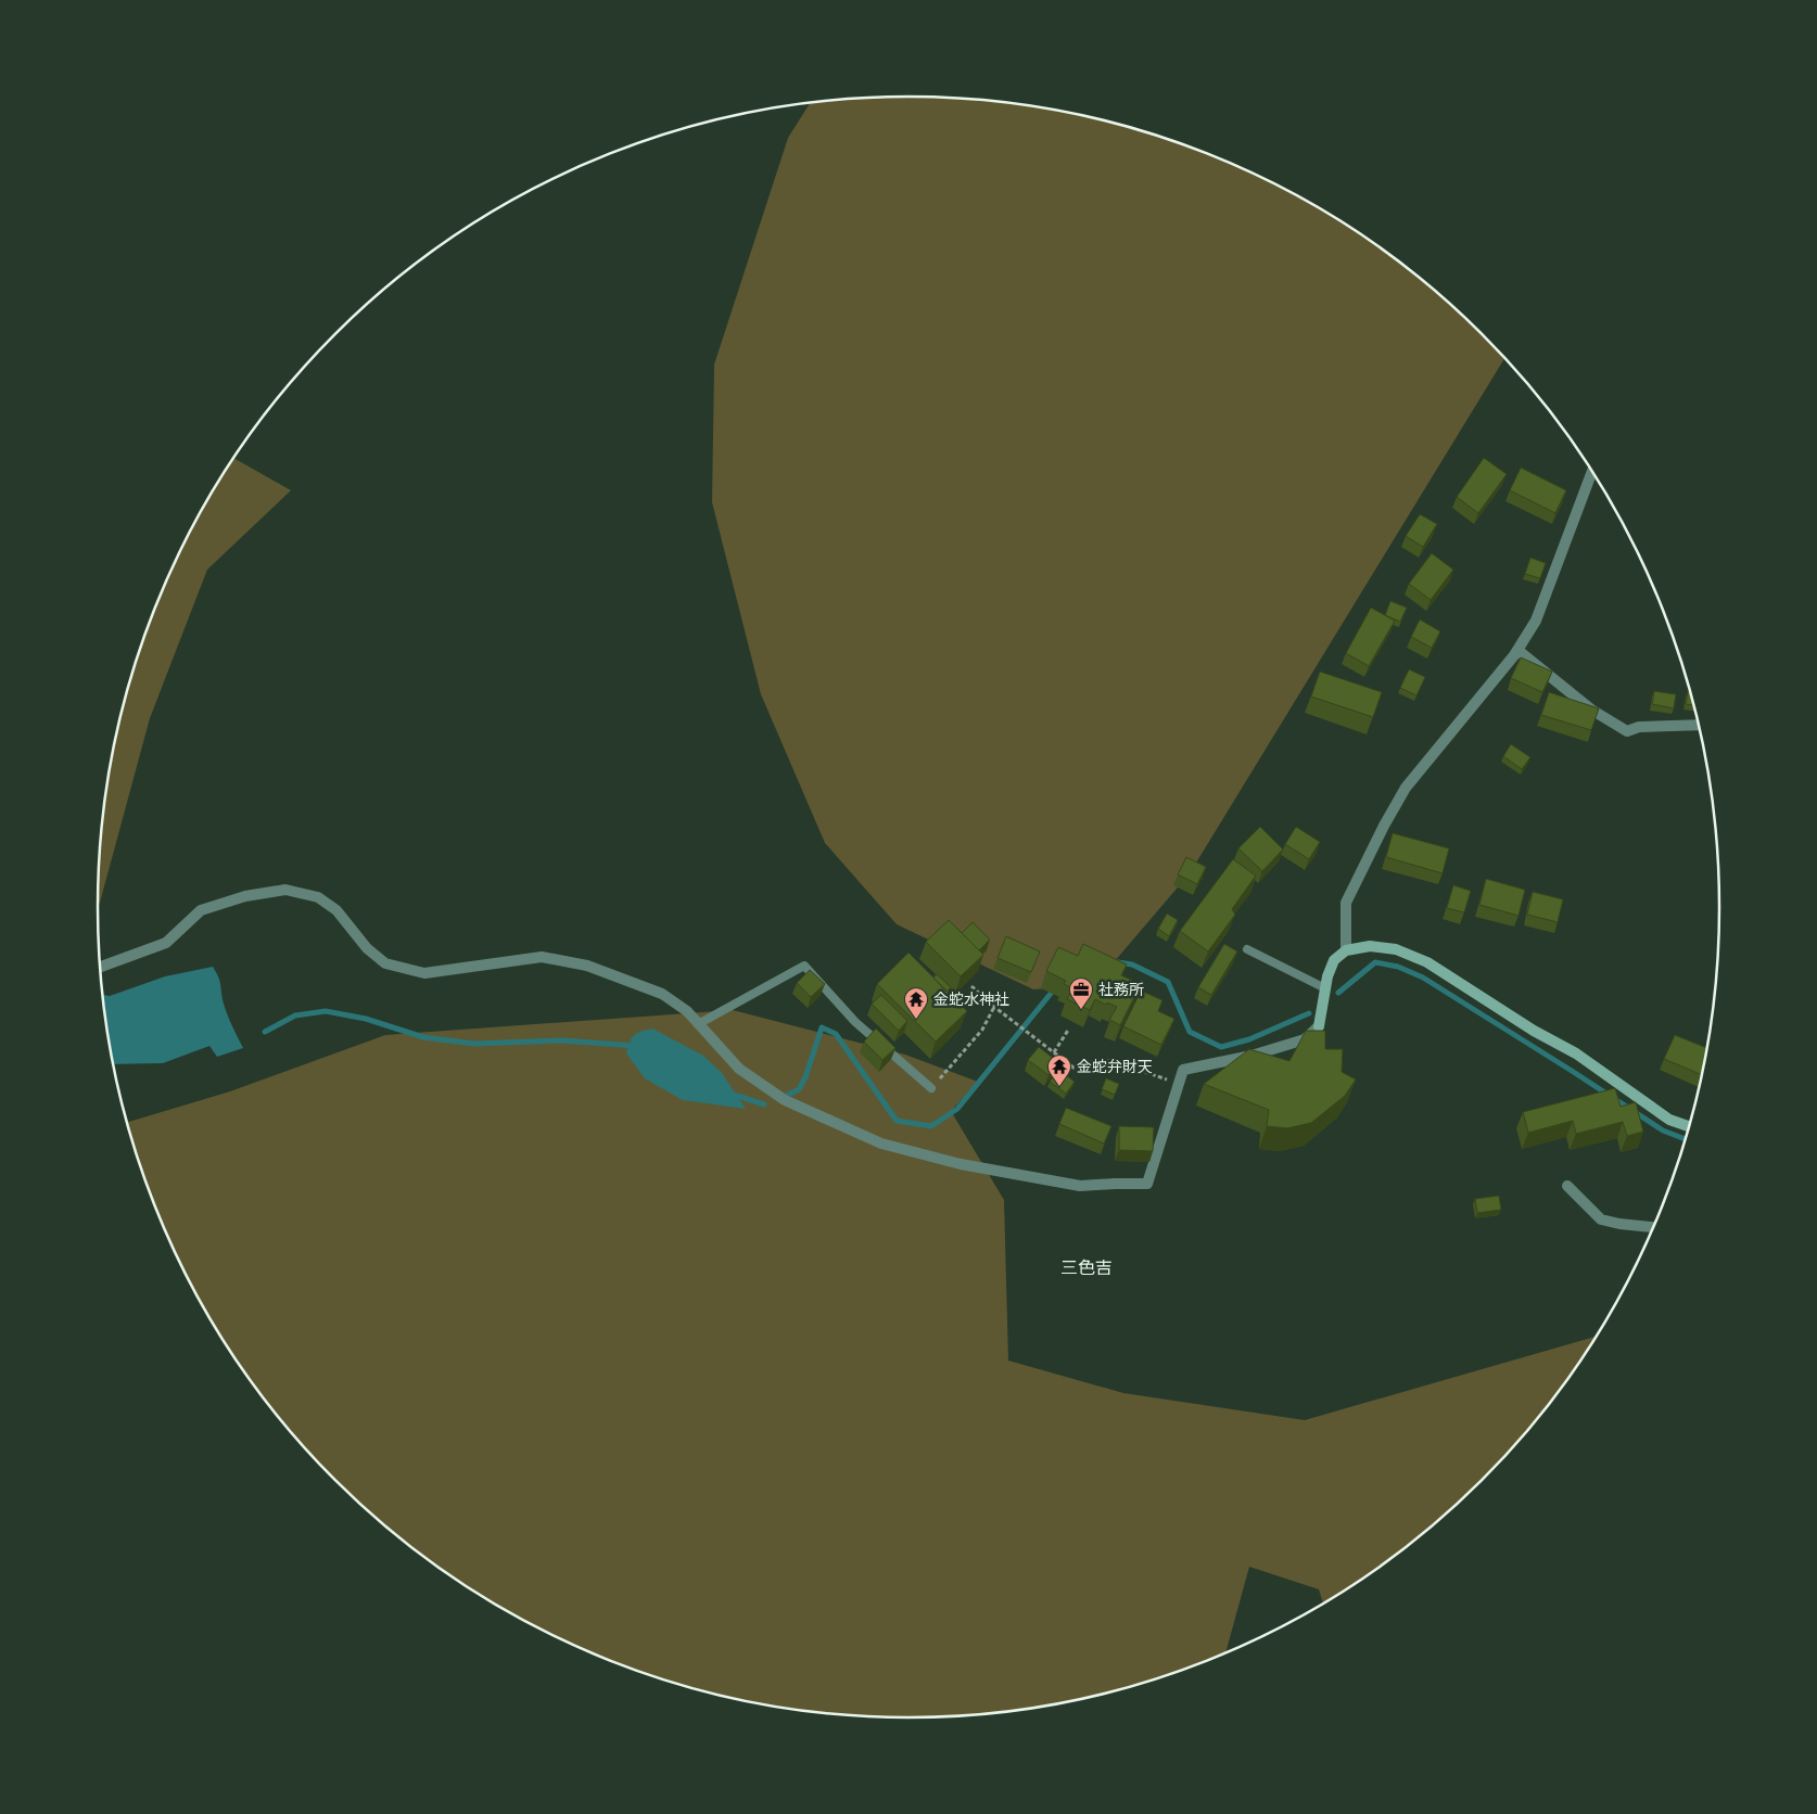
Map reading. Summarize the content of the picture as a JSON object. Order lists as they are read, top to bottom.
{
  "districts": ["三色吉"],
  "places": {
    "office": ["社務所"],
    "temple": ["金蛇水神社", "金蛇弁財天"]
  }
}
